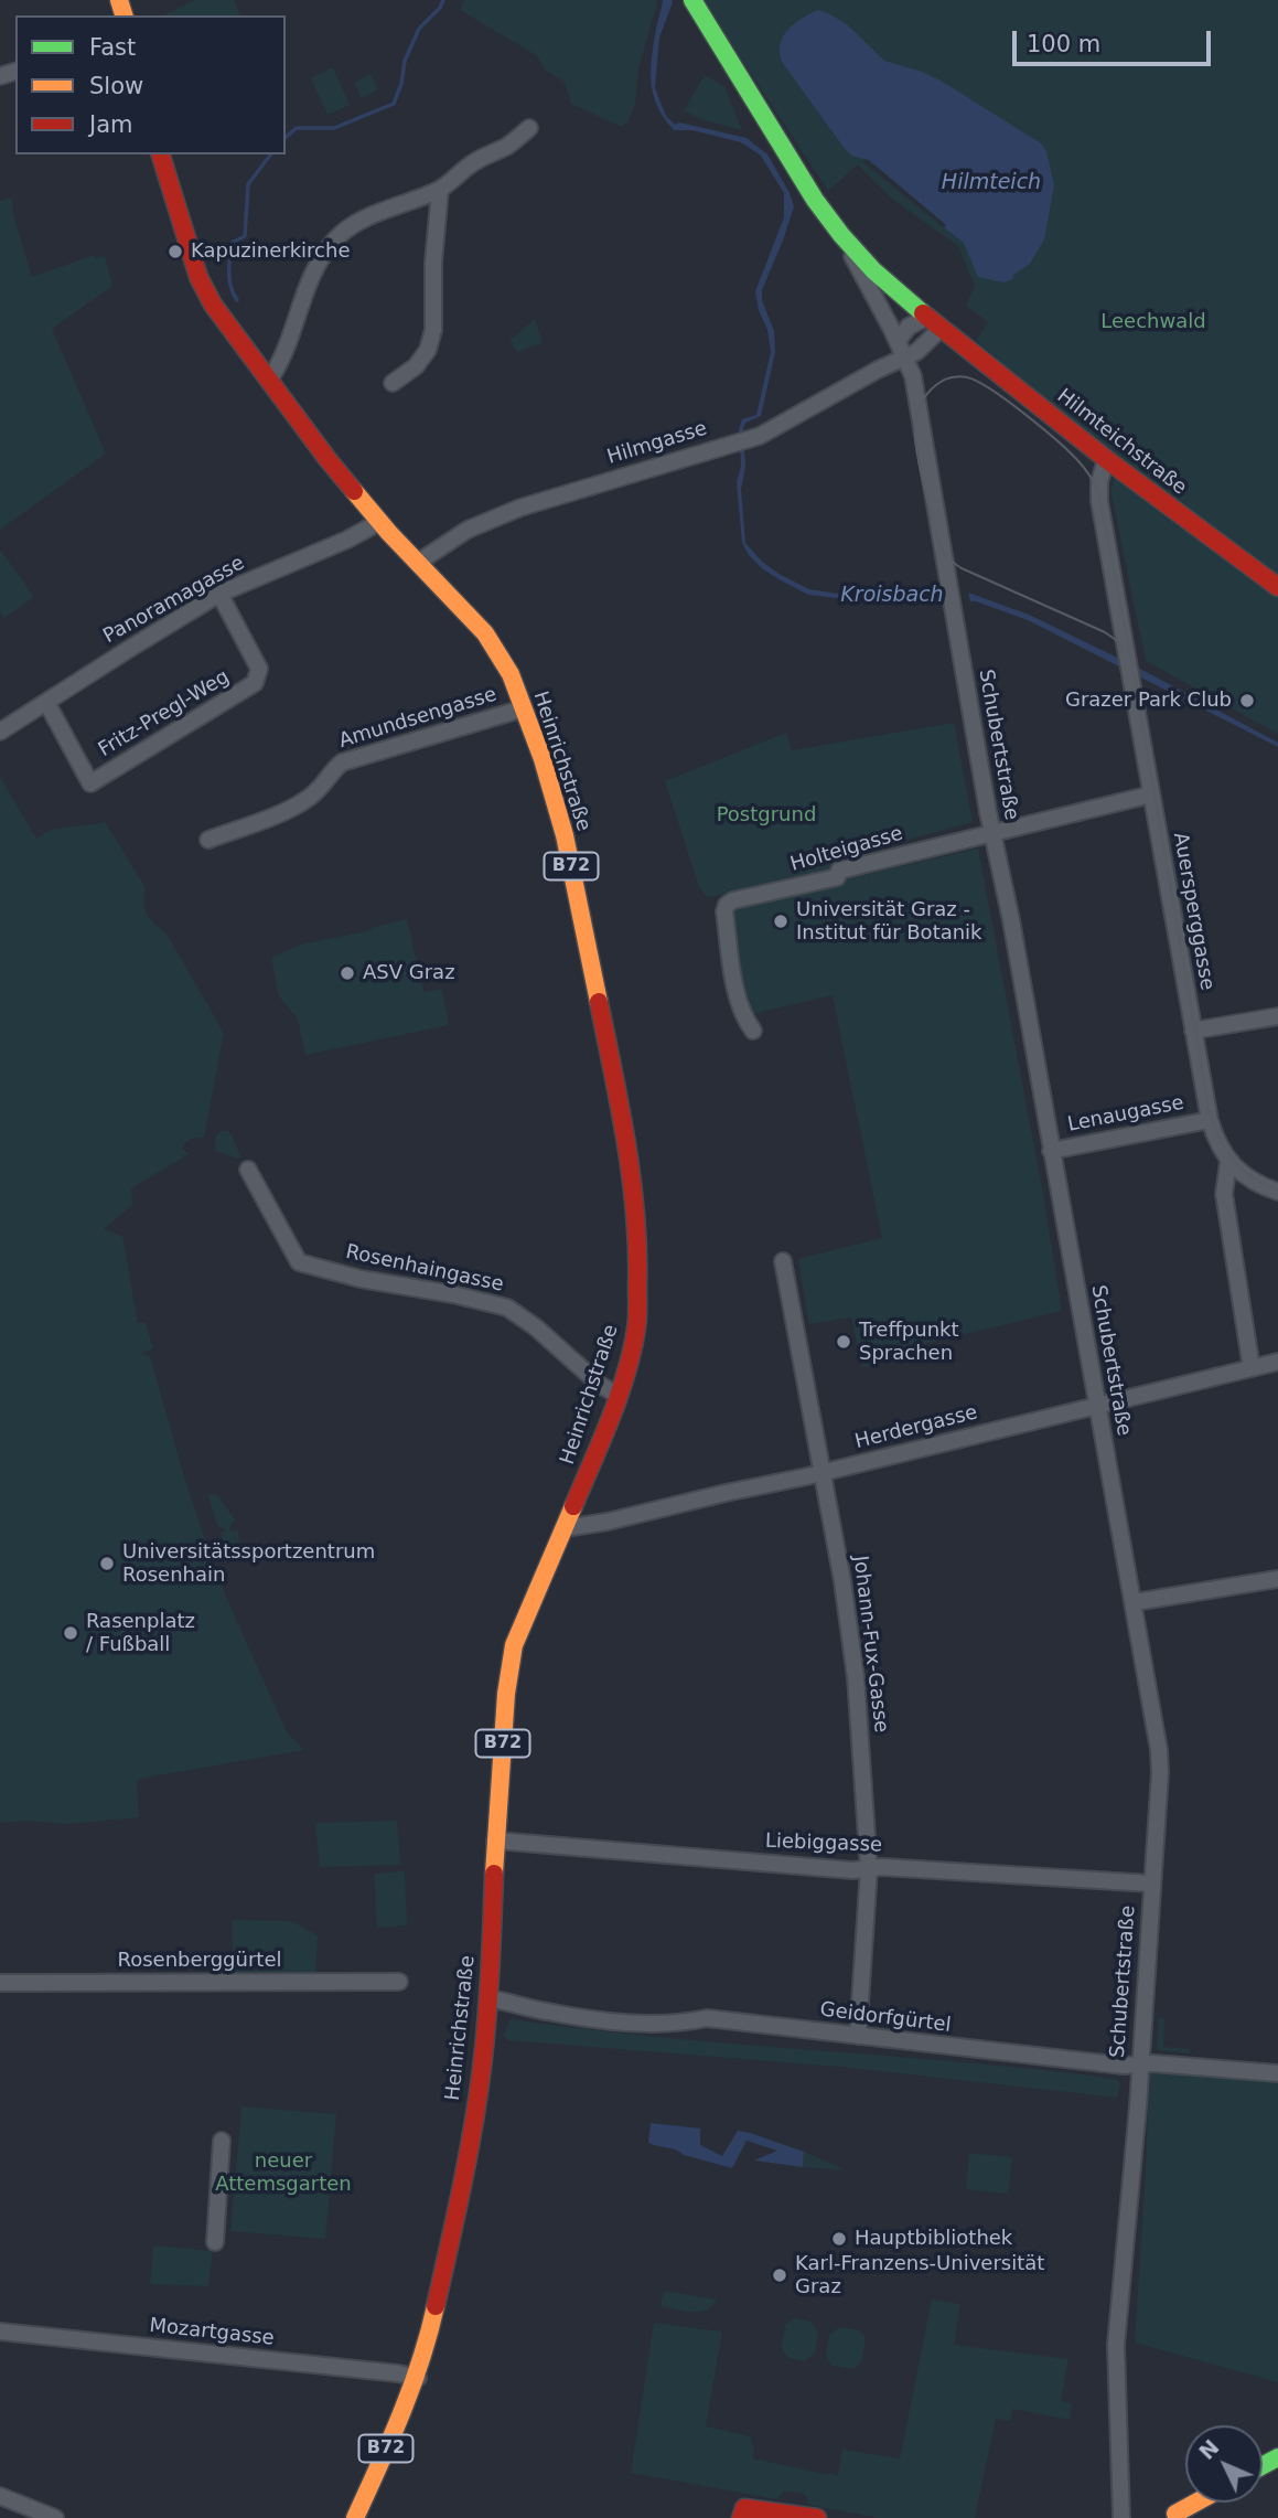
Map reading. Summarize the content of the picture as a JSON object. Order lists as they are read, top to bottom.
{
  "streets": {
    "main road": ["Hilmteichstraße", "Heinrichstraße", "B72"],
    "street": [
      "Hilmgasse",
      "Panoramagasse",
      "Fritz-Pregl-Weg",
      "Amundsengasse",
      "Schubertstraße",
      "Holteigasse",
      "Auersperggasse",
      "Lenaugasse",
      "Rosenhaingasse",
      "Herdergasse",
      "Johann-Fux-Gasse",
      "Liebiggasse",
      "Rosenberggürtel",
      "Geidorfgürtel",
      "Mozartgasse"
    ]
  },
  "crossings": [
    ["Hilmteichstraße", "Schubertstraße"],
    ["Hilmteichstraße", "Auersperggasse"],
    ["Hilmgasse", "Schubertstraße"],
    ["Hilmgasse", "Heinrichstraße"],
    ["Panoramagasse", "Fritz-Pregl-Weg"],
    ["Panoramagasse", "Heinrichstraße"],
    ["Amundsengasse", "Heinrichstraße"],
    ["Schubertstraße", "Holteigasse"],
    ["Schubertstraße", "Lenaugasse"],
    ["Schubertstraße", "Herdergasse"],
    ["Schubertstraße", "Liebiggasse"],
    ["Schubertstraße", "Geidorfgürtel"],
    ["Heinrichstraße", "Rosenhaingasse"],
    ["Heinrichstraße", "Herdergasse"],
    ["Heinrichstraße", "Liebiggasse"],
    ["Heinrichstraße", "Geidorfgürtel"],
    ["Heinrichstraße", "Mozartgasse"],
    ["Holteigasse", "Auersperggasse"],
    ["Auersperggasse", "Lenaugasse"],
    ["Herdergasse", "Johann-Fux-Gasse"],
    ["Johann-Fux-Gasse", "Liebiggasse"],
    ["Johann-Fux-Gasse", "Geidorfgürtel"]
  ],
  "water": ["Hilmteich", "Kroisbach"],
  "parks": ["Leechwald", "Postgrund", "neuer Attemsgarten"],
  "places": [
    "Kapuzinerkirche",
    "Grazer Park Club",
    "Universität Graz - Institut für Botanik",
    "ASV Graz",
    "Treffpunkt Sprachen",
    "Universitätssportzentrum Rosenhain",
    "Rasenplatz / Fußball",
    "Hauptbibliothek",
    "Karl-Franzens-Universität Graz"
  ],
  "legend": ["Fast", "Slow", "Jam"],
  "scale_bar": "100 m",
  "north": "top left"
}
